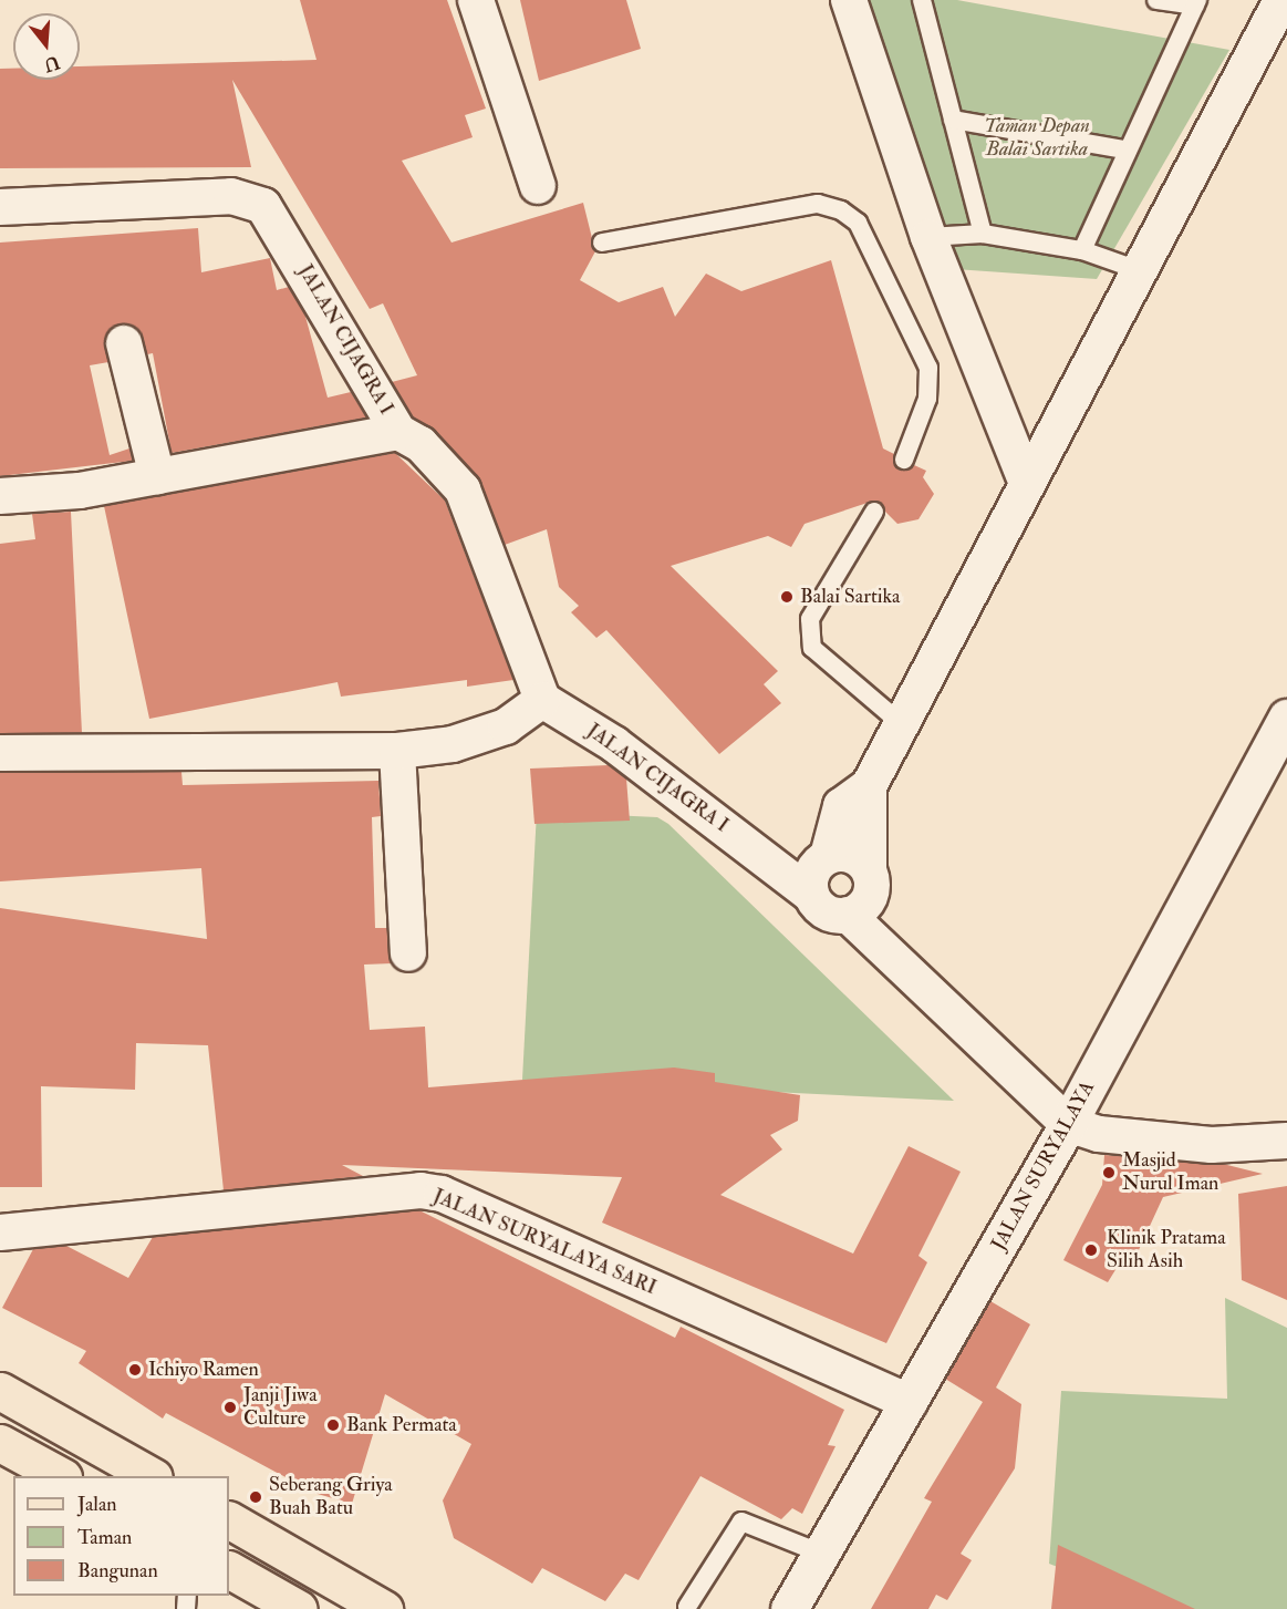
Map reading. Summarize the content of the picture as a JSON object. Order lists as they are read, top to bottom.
{
  "streets": {
    "street": ["JALAN CIJAGRA I", "JALAN SURYALAYA", "JALAN SURYALAYA SARI"]
  },
  "crossings": [
    ["JALAN SURYALAYA", "JALAN SURYALAYA SARI"]
  ],
  "parks": ["Taman Depan Balai Sartika"],
  "places": [
    "Balai Sartika",
    "Masjid Nurul Iman",
    "Klinik Pratama Silih Asih",
    "Ichiyo Ramen",
    "Janji Jiwa Culture",
    "Bank Permata",
    "Seberang Griya Buah Batu"
  ],
  "legend": ["Jalan", "Taman", "Bangunan"],
  "north": "bottom"
}
